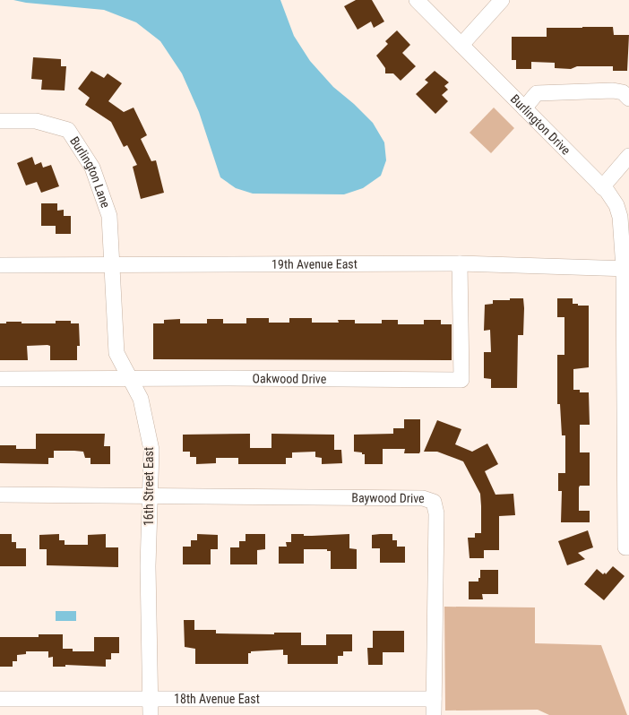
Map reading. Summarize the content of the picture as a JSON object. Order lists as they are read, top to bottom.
{
  "streets": {
    "street": [
      "Burlington Drive",
      "Burlington Lane",
      "19th Avenue East",
      "Oakwood Drive",
      "16th Street East",
      "Baywood Drive",
      "18th Avenue East"
    ]
  },
  "crossings": [
    ["Burlington Drive", "19th Avenue East"],
    ["Burlington Lane", "19th Avenue East"],
    ["Burlington Lane", "16th Street East"],
    ["19th Avenue East", "Oakwood Drive"],
    ["19th Avenue East", "16th Street East"],
    ["Oakwood Drive", "16th Street East"],
    ["16th Street East", "Baywood Drive"],
    ["16th Street East", "18th Avenue East"],
    ["Baywood Drive", "18th Avenue East"]
  ]
}
